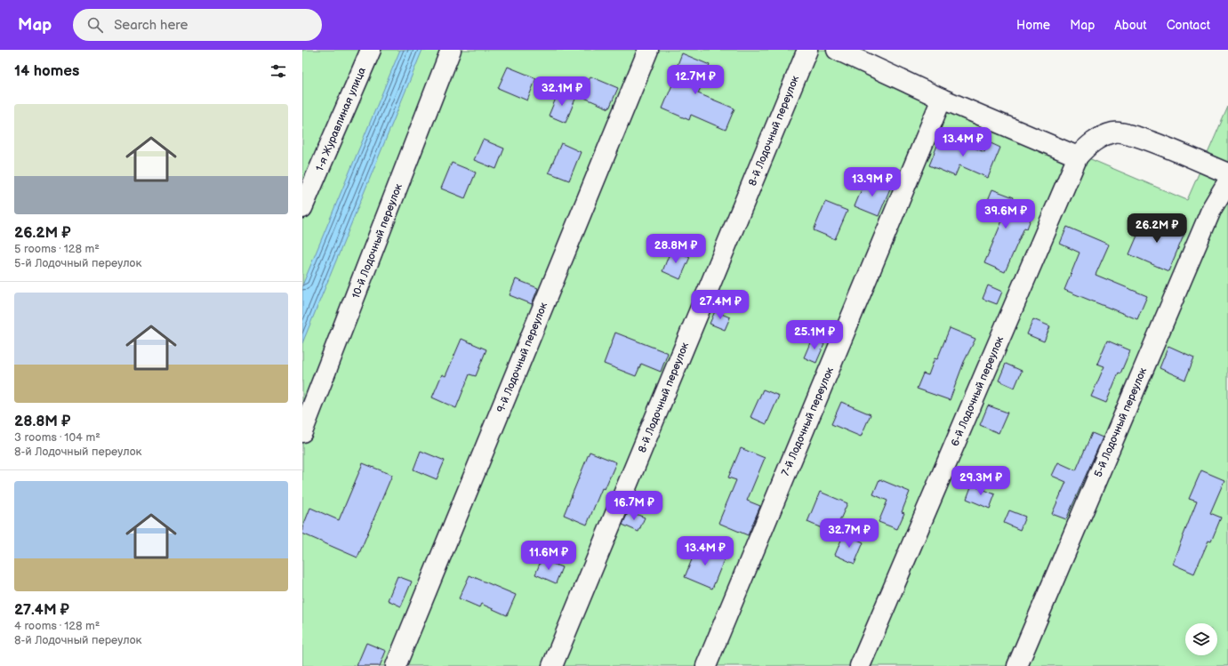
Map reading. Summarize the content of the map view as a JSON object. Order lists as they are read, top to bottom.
{
  "streets": {
    "street": [
      "1-я Журавлиная улица",
      "8-й Лодочный переулок",
      "10-й Лодочный переулок",
      "9-й Лодочный переулок",
      "6-й Лодочный переулок",
      "7-й Лодочный переулок",
      "5-й Лодочный переулок"
    ]
  },
  "page": {
    "header": "Map",
    "search": "Search here",
    "nav": [
      "Home",
      "Map",
      "About",
      "Contact"
    ],
    "heading": "14 homes",
    "price": [
      "12.7M ₽",
      "32.1M ₽",
      "13.4M ₽",
      "13.9M ₽",
      "39.6M ₽",
      "26.2M ₽",
      "28.8M ₽",
      "27.4M ₽",
      "25.1M ₽",
      "29.3M ₽",
      "16.7M ₽",
      "32.7M ₽",
      "13.4M ₽",
      "11.6M ₽"
    ],
    "list": [
      {
        "name": "26.2M ₽",
        "note": "5 rooms · 128 m² · 5-й Лодочный переулок"
      },
      {
        "name": "28.8M ₽",
        "note": "3 rooms · 104 m² · 8-й Лодочный переулок"
      },
      {
        "name": "27.4M ₽",
        "note": "4 rooms · 128 m² · 8-й Лодочный переулок"
      }
    ]
  }
}
